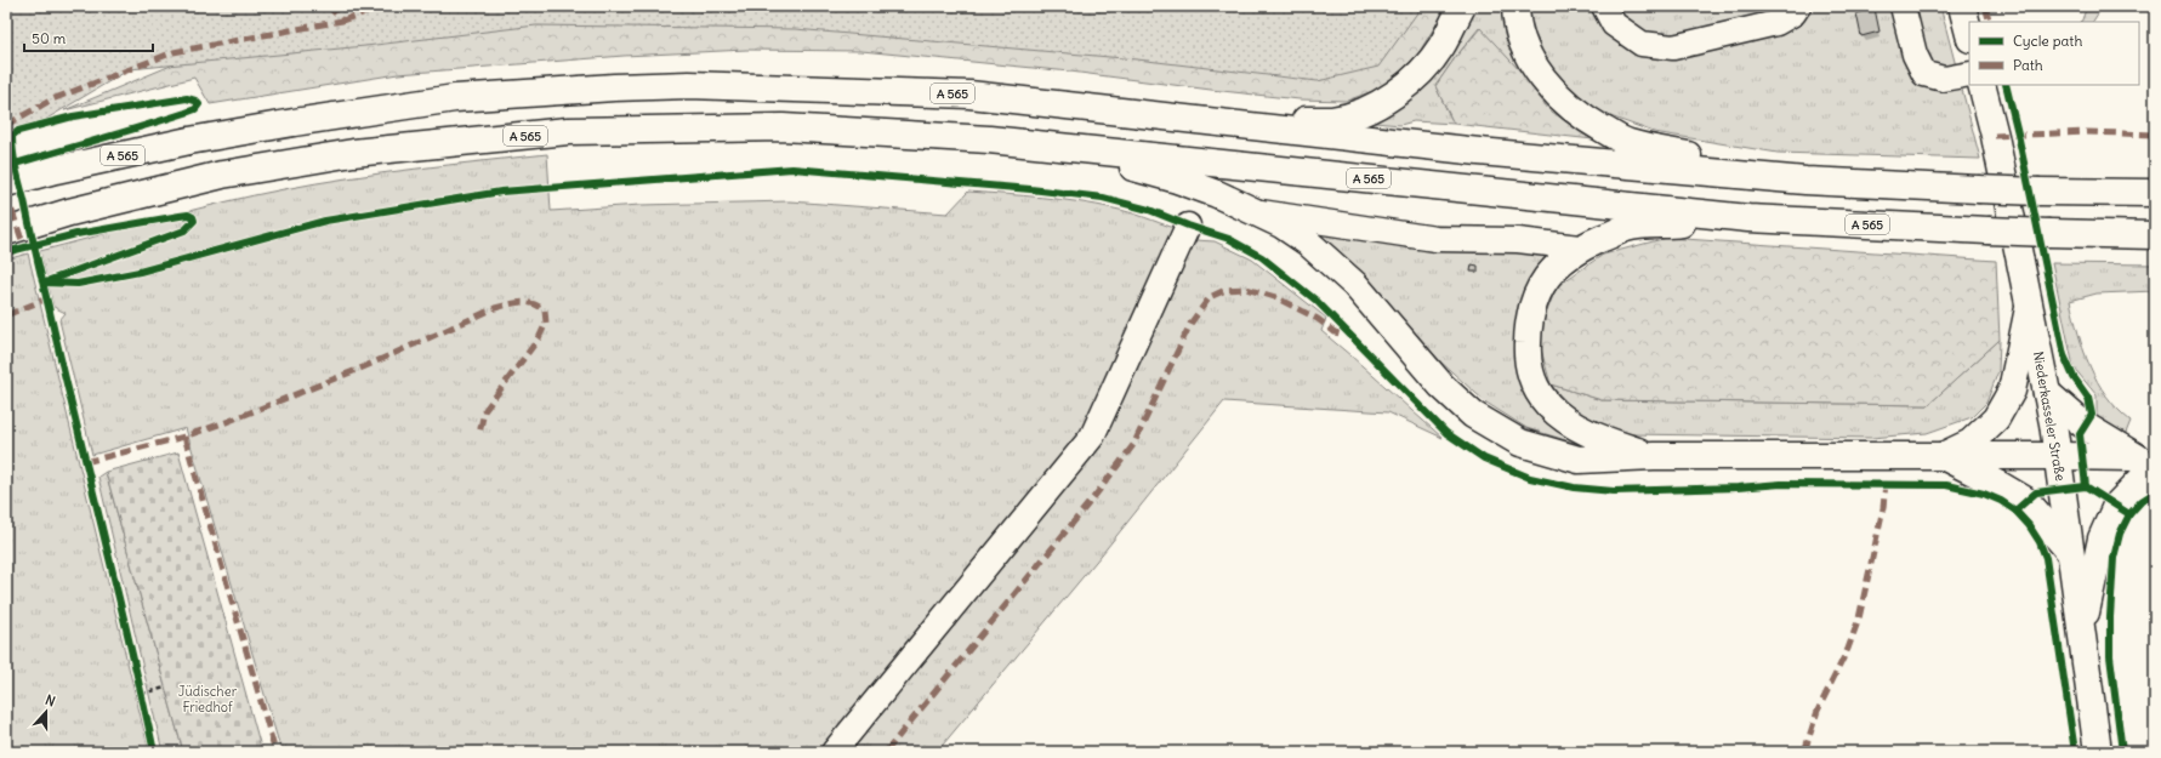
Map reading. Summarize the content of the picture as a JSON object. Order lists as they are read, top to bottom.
{
  "streets": {
    "main road": ["A 565", "Niederkasseler Straße"]
  },
  "parks": ["Jüdischer Friedhof"],
  "legend": ["Cycle path", "Path"],
  "scale_bar": "50 m",
  "north": "top"
}
